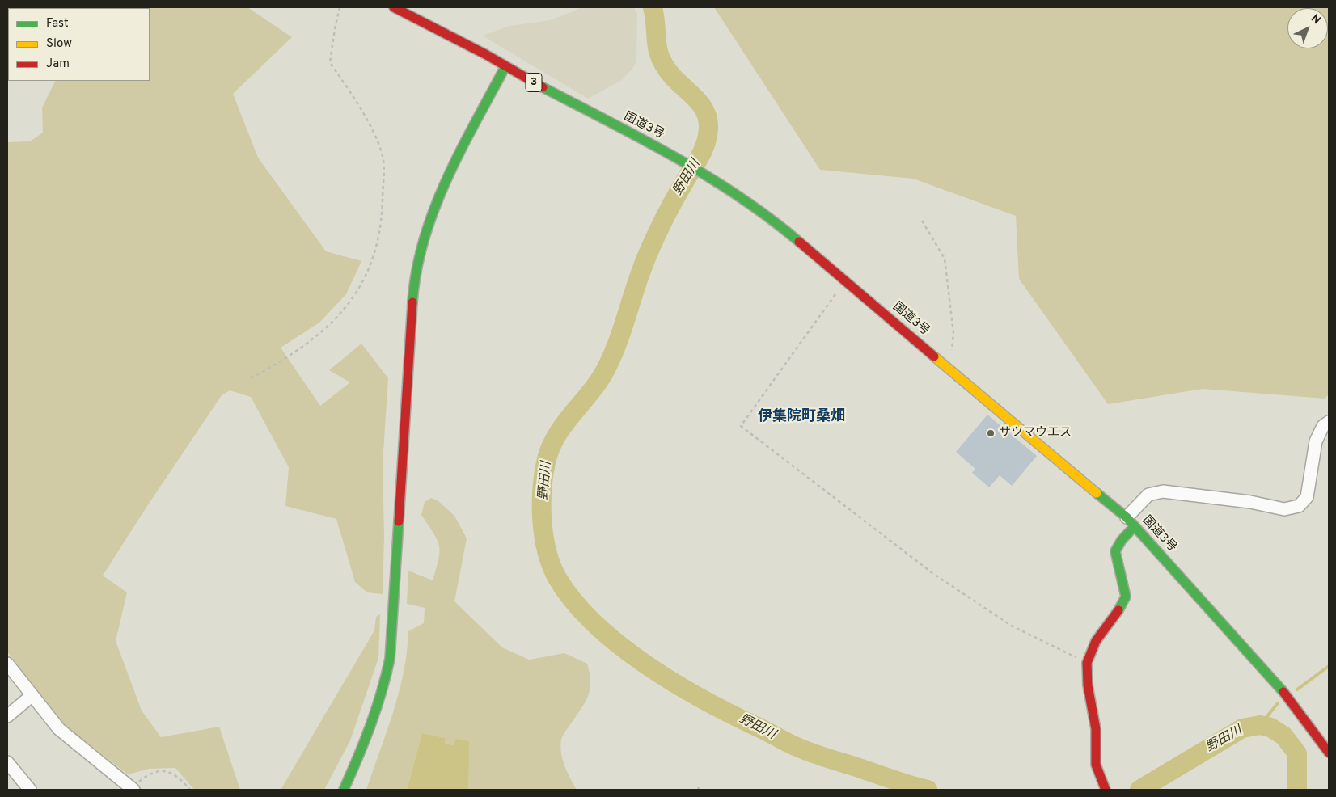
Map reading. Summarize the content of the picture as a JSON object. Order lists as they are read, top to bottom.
{
  "streets": {
    "main road": ["3", "国道3号"]
  },
  "districts": ["伊集院町桑畑"],
  "water": ["野田川"],
  "places": ["サツマウエス"],
  "legend": ["Fast", "Slow", "Jam"],
  "north": "top right"
}
